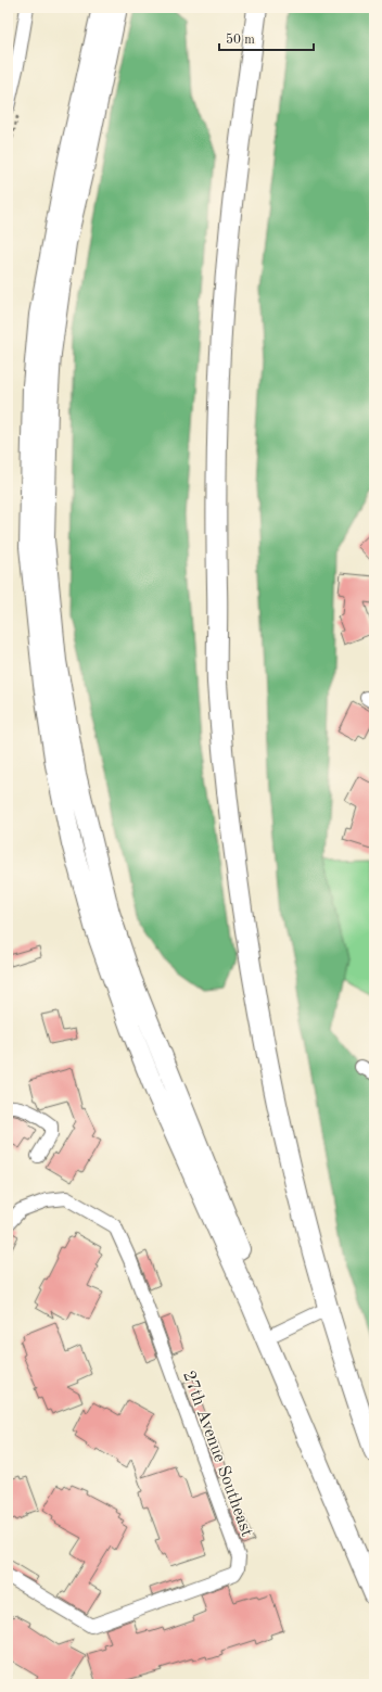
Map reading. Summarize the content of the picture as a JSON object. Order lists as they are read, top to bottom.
{
  "streets": {
    "street": ["27th Avenue Southeast"]
  },
  "scale_bar": "50 m"
}
